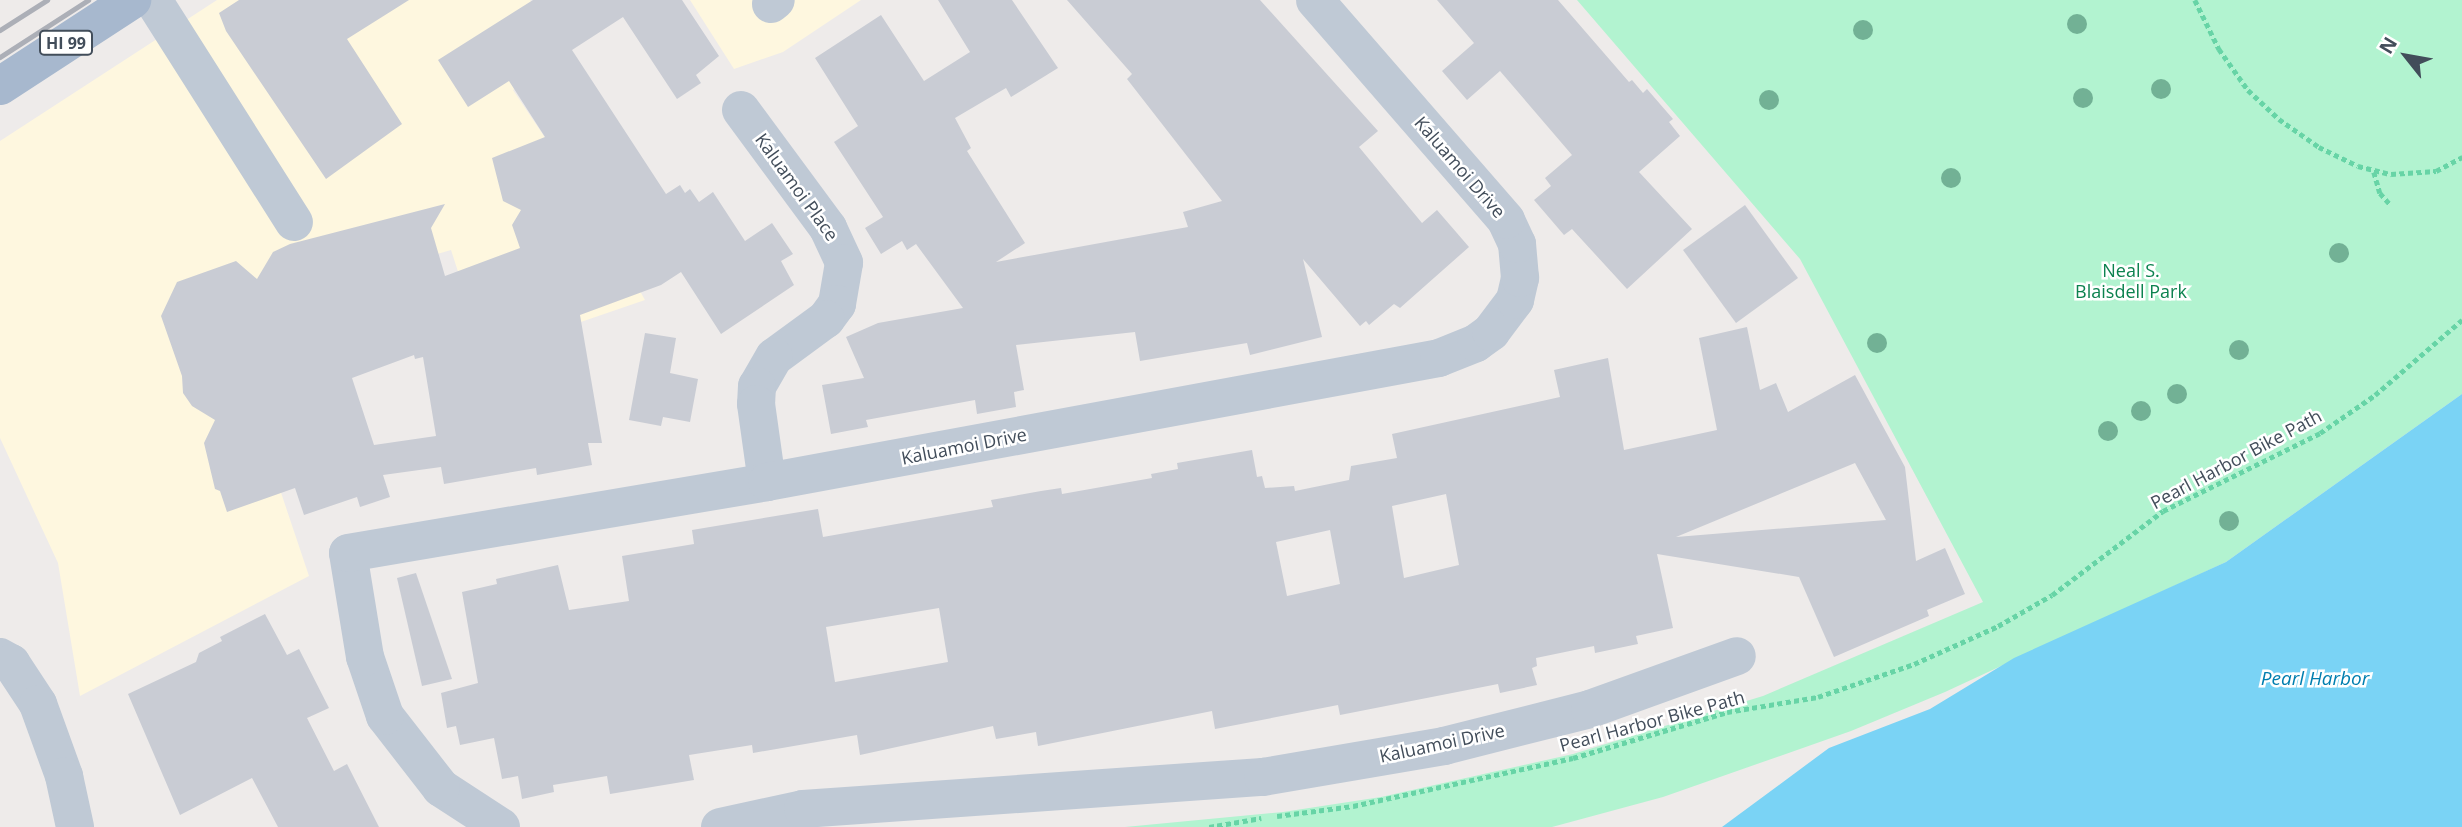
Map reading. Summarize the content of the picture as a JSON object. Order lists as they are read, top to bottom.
{
  "streets": {
    "main road": ["HI 99"],
    "street": ["Kaluamoi Drive", "Kaluamoi Place"],
    "path": ["Pearl Harbor Bike Path"]
  },
  "crossings": [
    ["Kaluamoi Drive", "Kaluamoi Place"]
  ],
  "water": ["Pearl Harbor"],
  "parks": ["Neal S. Blaisdell Park"],
  "north": "top left"
}
